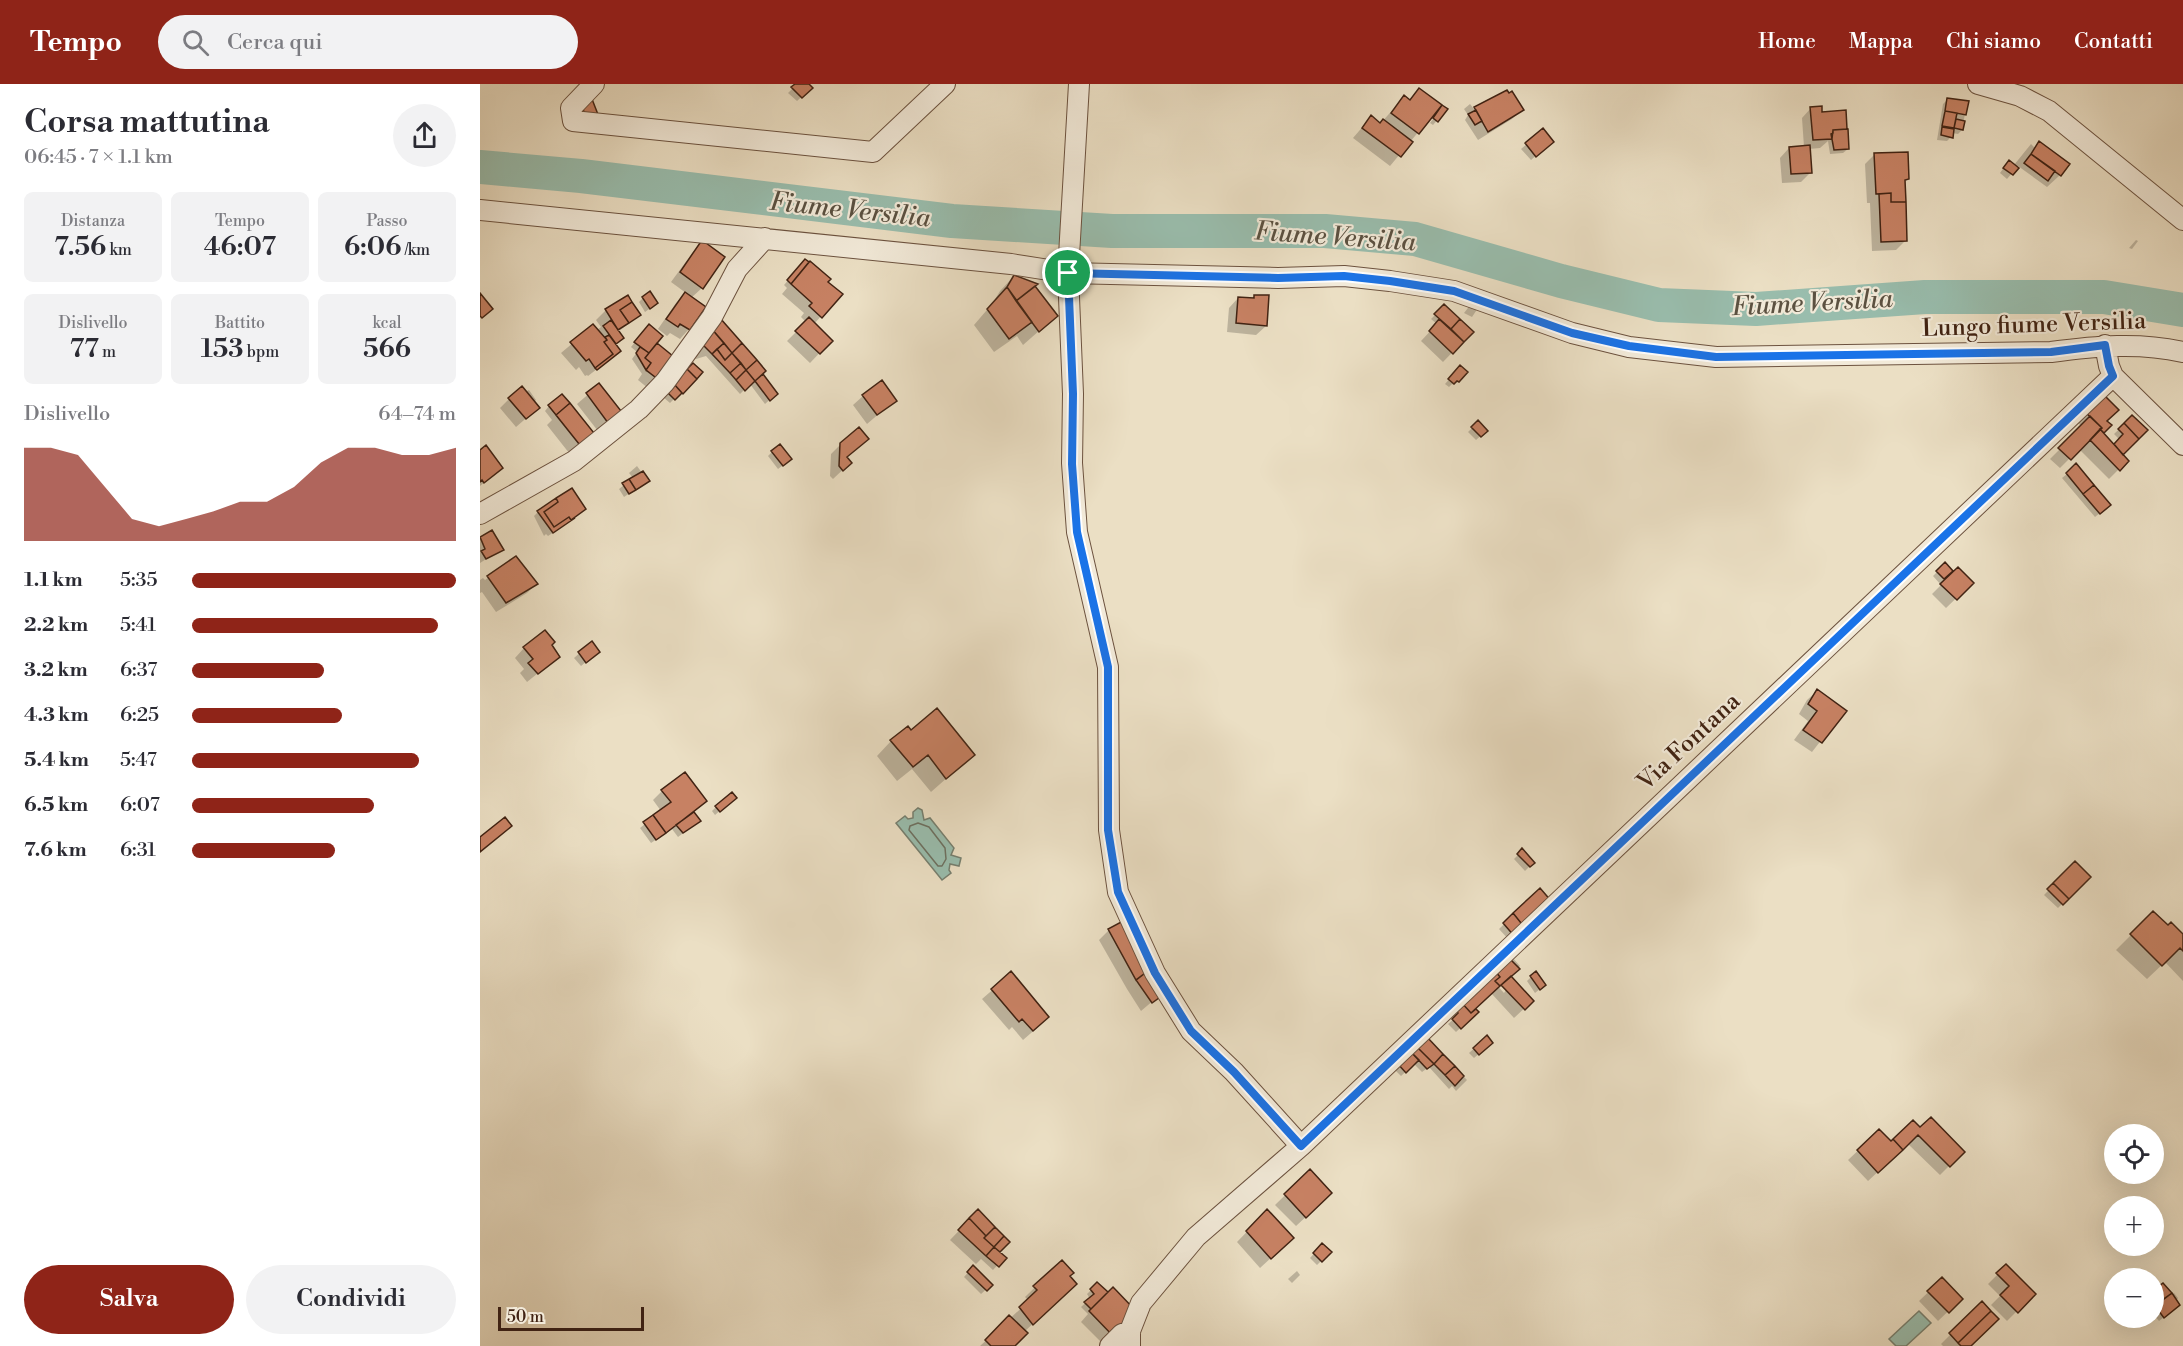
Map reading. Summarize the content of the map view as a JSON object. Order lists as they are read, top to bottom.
{
  "streets": {
    "street": ["Lungo fiume Versilia", "Via Fontana"]
  },
  "water": ["Fiume Versilia"],
  "scale_bar": "50 m",
  "page": {
    "header": "Tempo",
    "search": "Cerca qui",
    "nav": [
      "Home",
      "Mappa",
      "Chi siamo",
      "Contatti"
    ],
    "heading": ["Corsa mattutina", "06:45 · 7 × 1.1 km"],
    "stats": [
      ["Distanza", "7.56 km"],
      ["Tempo", "46:07"],
      ["Passo", "6:06 /km"],
      ["Dislivello", "77 m"],
      ["Battito", "153 bpm"],
      ["kcal", "566"]
    ],
    "chart": ["Dislivello", "64–74 m"],
    "list": [
      {
        "name": "1.1 km",
        "note": "5:35"
      },
      {
        "name": "2.2 km",
        "note": "5:41"
      },
      {
        "name": "3.2 km",
        "note": "6:37"
      },
      {
        "name": "4.3 km",
        "note": "6:25"
      },
      {
        "name": "5.4 km",
        "note": "5:47"
      },
      {
        "name": "6.5 km",
        "note": "6:07"
      },
      {
        "name": "7.6 km",
        "note": "6:31"
      }
    ],
    "map_buttons": ["+", "−"],
    "buttons": ["Salva", "Condividi"],
    "scale": "50 m"
  }
}
